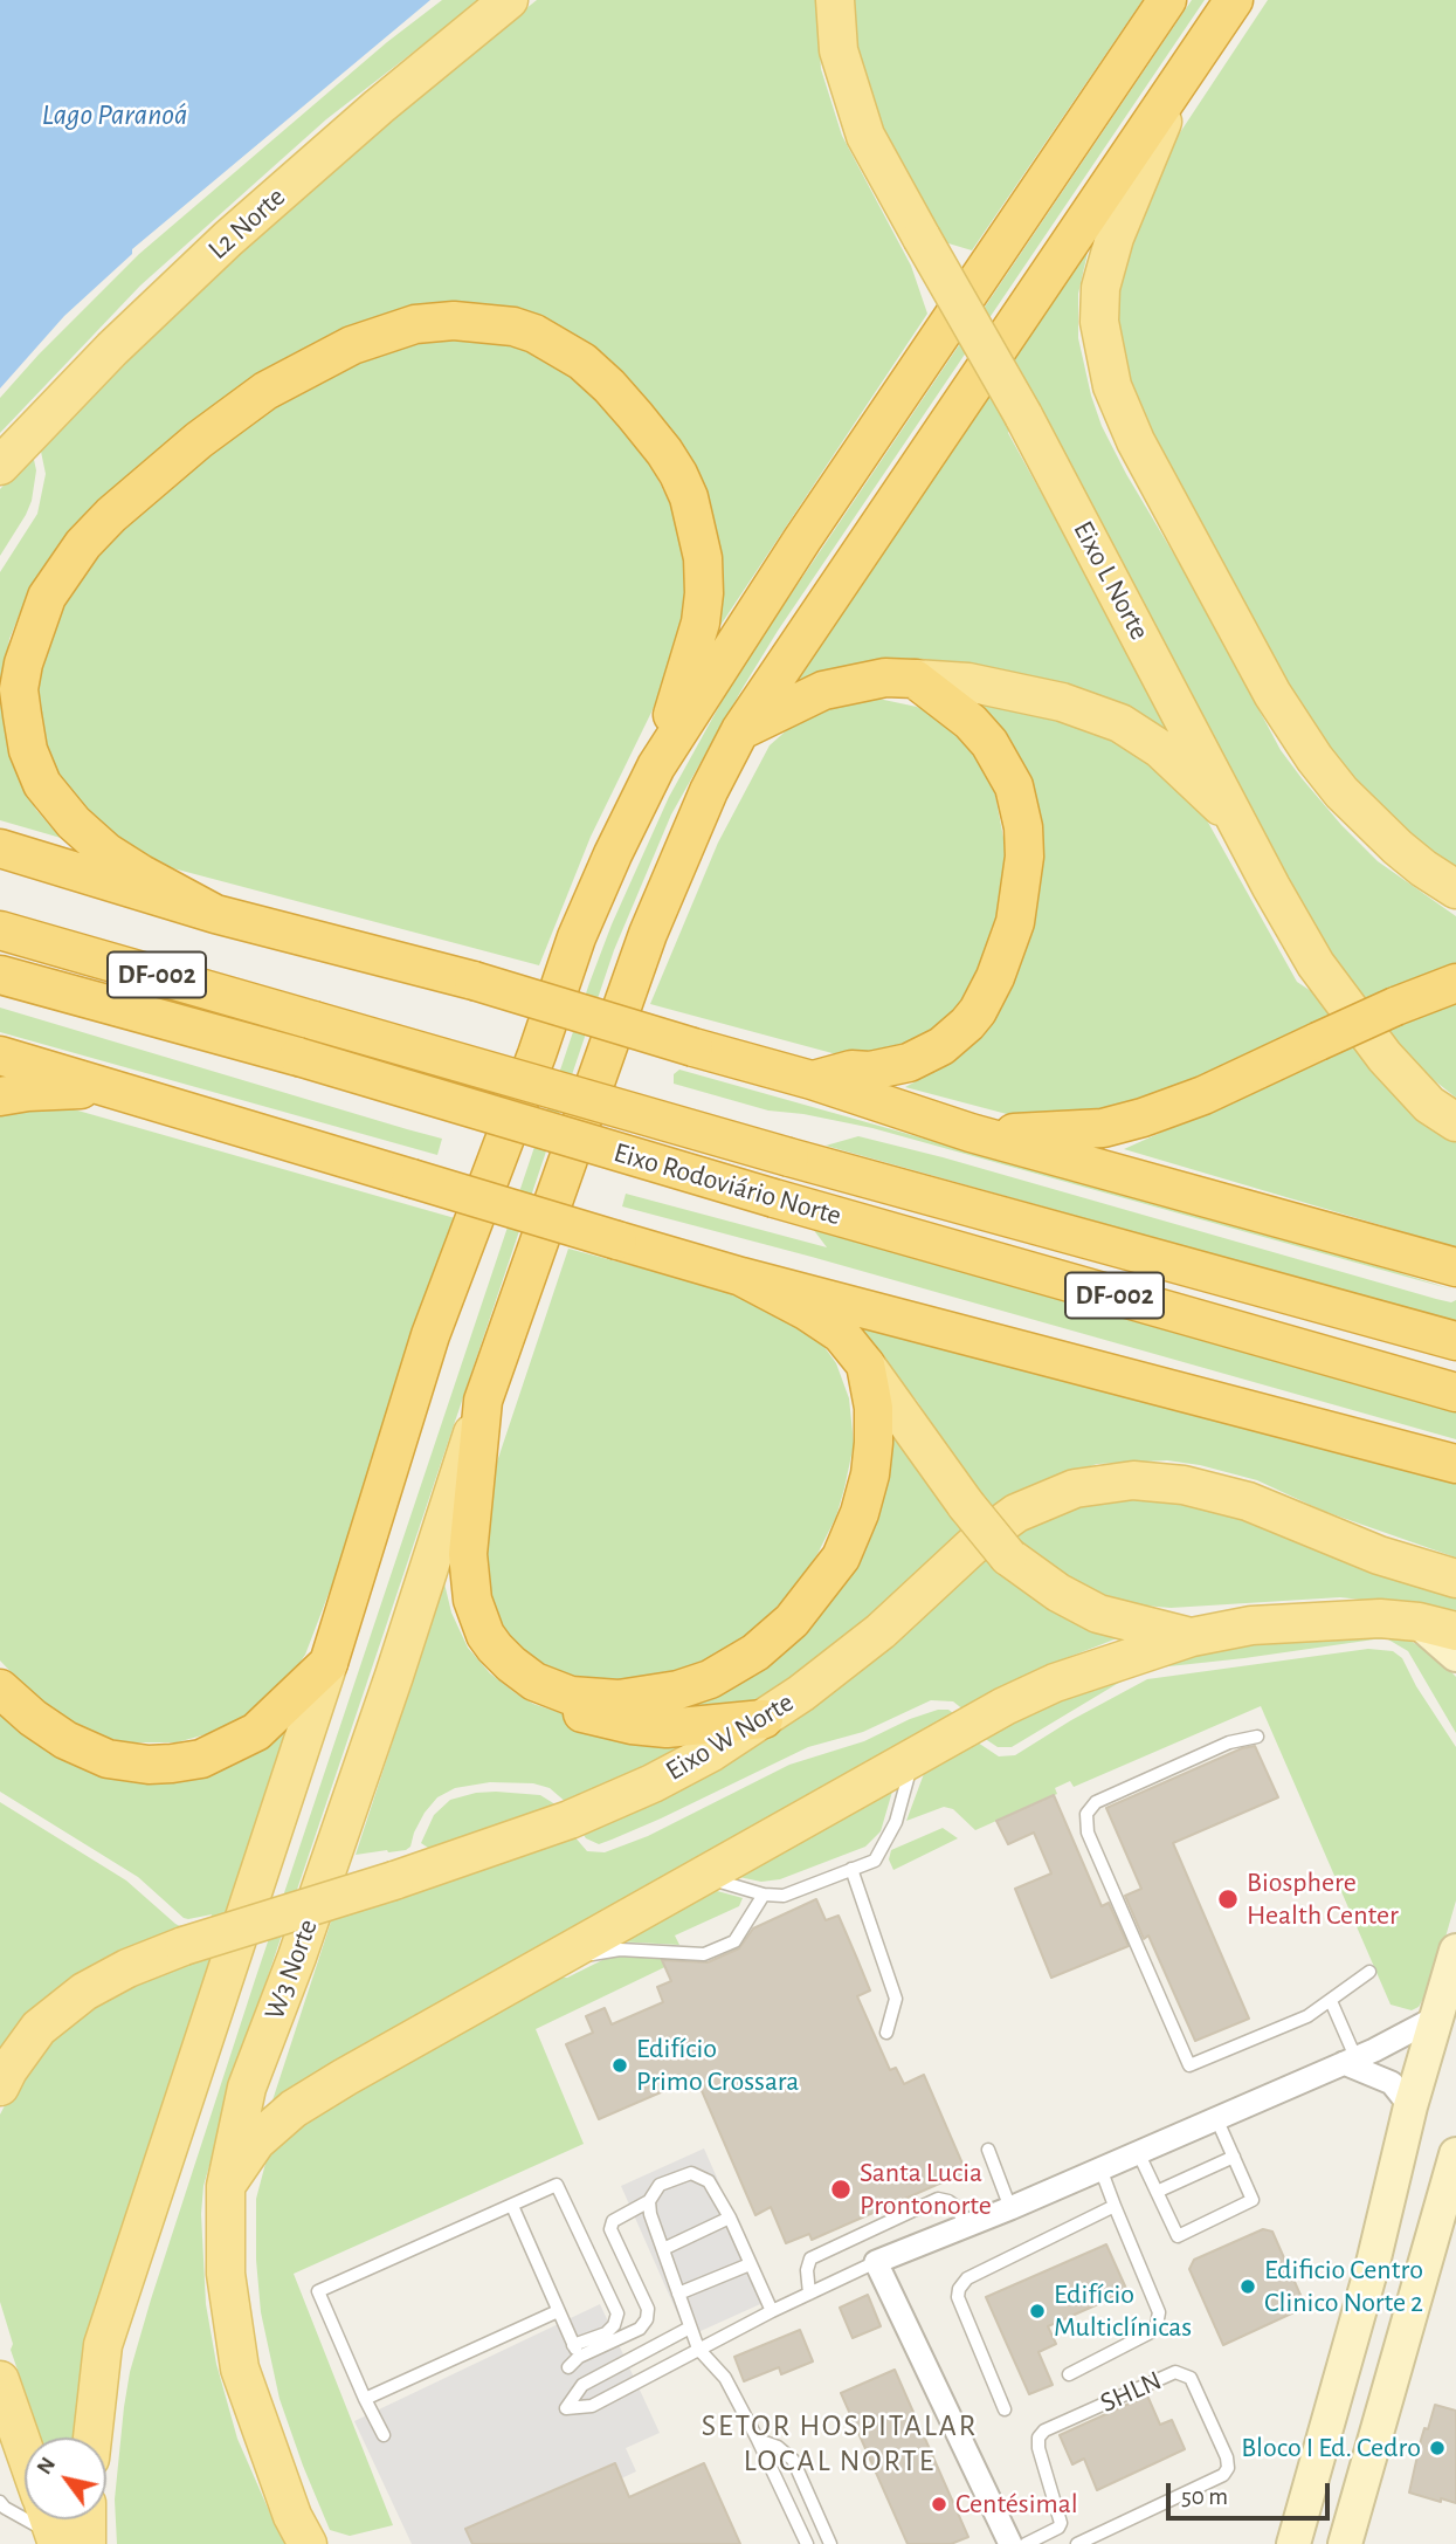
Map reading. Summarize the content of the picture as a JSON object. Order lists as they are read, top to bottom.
{
  "streets": {
    "highway": ["DF-002", "Eixo Rodoviário Norte"],
    "main road": [
      "L2 Norte",
      "Eixo L Norte",
      "Eixo W Norte",
      "W3 Norte"
    ],
    "lane": ["SHLN"]
  },
  "districts": ["SETOR HOSPITALAR LOCAL NORTE"],
  "water": ["Lago Paranoá"],
  "places": [
    "Biosphere Health Center",
    "Edifício Primo Crossara",
    "Santa Lucia Prontonorte",
    "Edificio Centro Clinico Norte 2",
    "Edifício Multiclínicas",
    "Bloco I Ed. Cedro",
    "Centésimal"
  ],
  "scale_bar": "50 m",
  "north": "top left"
}
